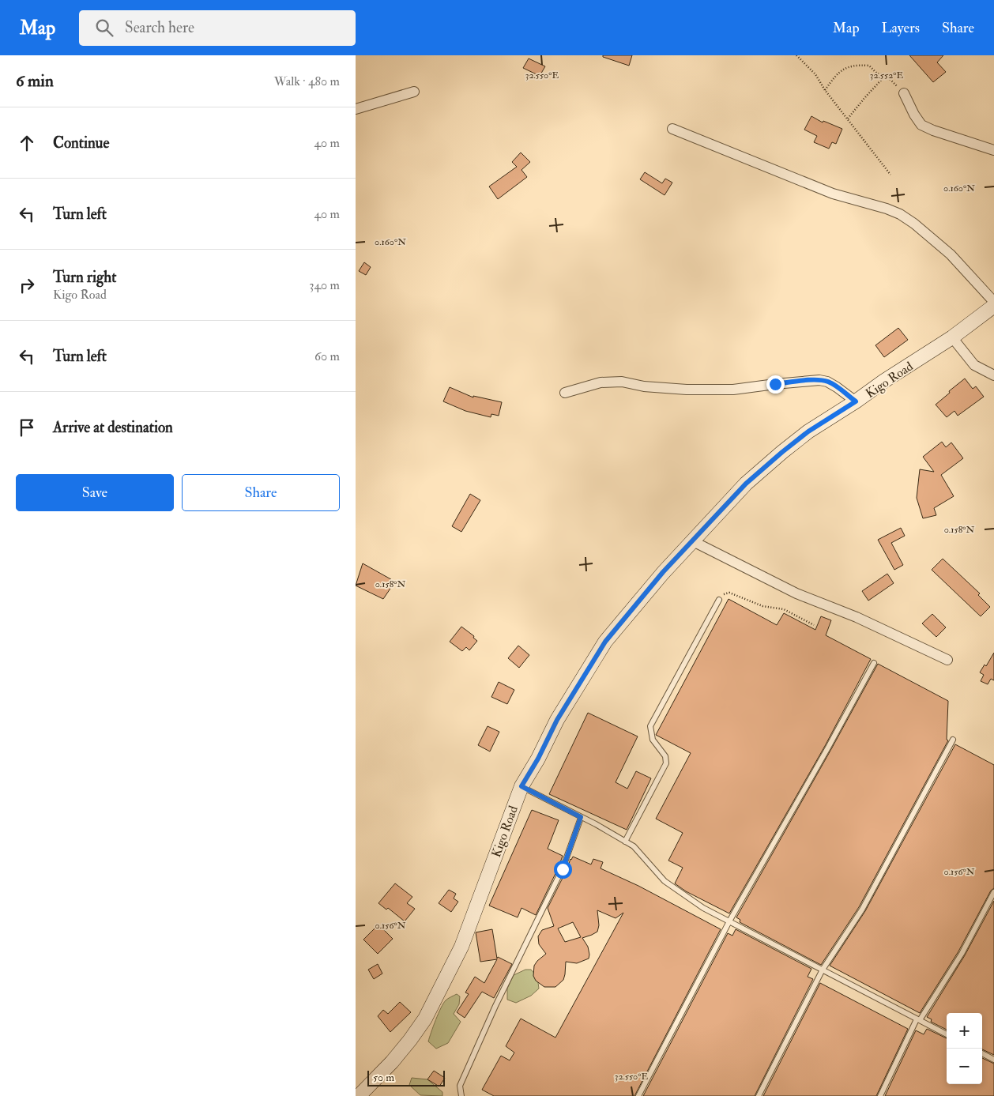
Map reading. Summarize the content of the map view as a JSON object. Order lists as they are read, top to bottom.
{
  "streets": {
    "street": ["Kigo Road"]
  },
  "scale_bar": "50 m",
  "page": {
    "header": "Map",
    "search": "Search here",
    "nav": ["Map", "Layers", "Share"],
    "heading": ["6 min", "Walk · 480 m"],
    "list": [
      ["Continue", "40 m"],
      ["Turn left", "40 m"],
      ["Turn right", "Kigo Road", "340 m"],
      ["Turn left", "60 m"],
      "Arrive at destination"
    ],
    "buttons": ["Save", "Share"],
    "map_buttons": ["+", "−"],
    "scale": "50 m"
  },
  "coordinates": [
    "32.550°E",
    "32.552°E",
    "0.160°N",
    "0.158°N",
    "0.156°N"
  ]
}
